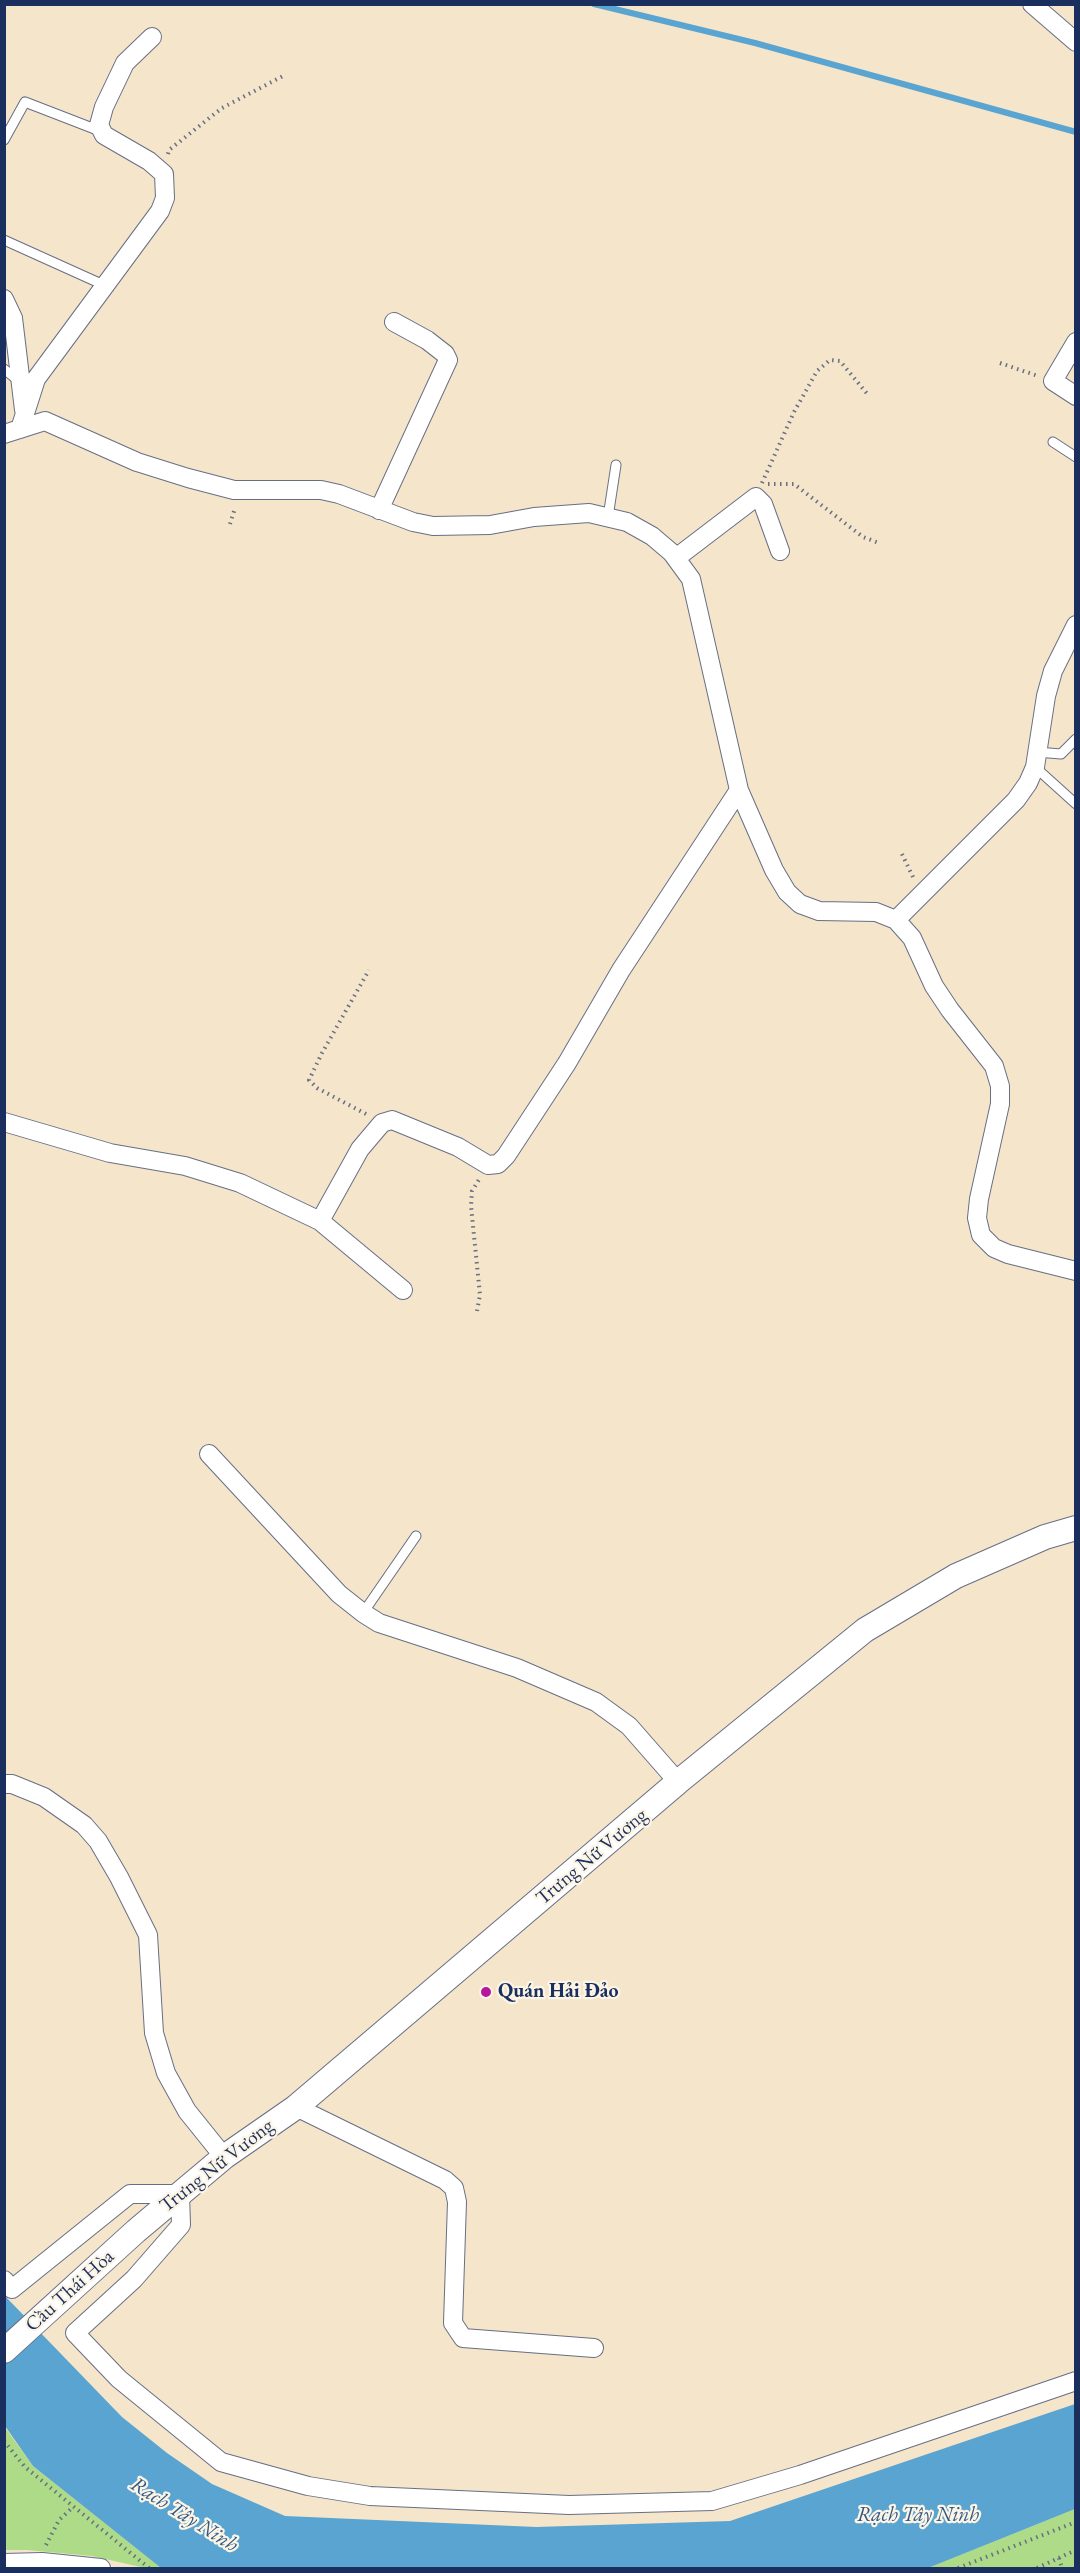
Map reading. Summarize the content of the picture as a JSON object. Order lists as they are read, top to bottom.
{
  "streets": {
    "main road": ["Trưng Nữ Vương", "Cầu Thái Hòa"]
  },
  "crossings": [
    ["Trưng Nữ Vương", "Cầu Thái Hòa"]
  ],
  "water": ["Rạch Tây Ninh"],
  "places": ["Quán Hải Đảo"]
}
